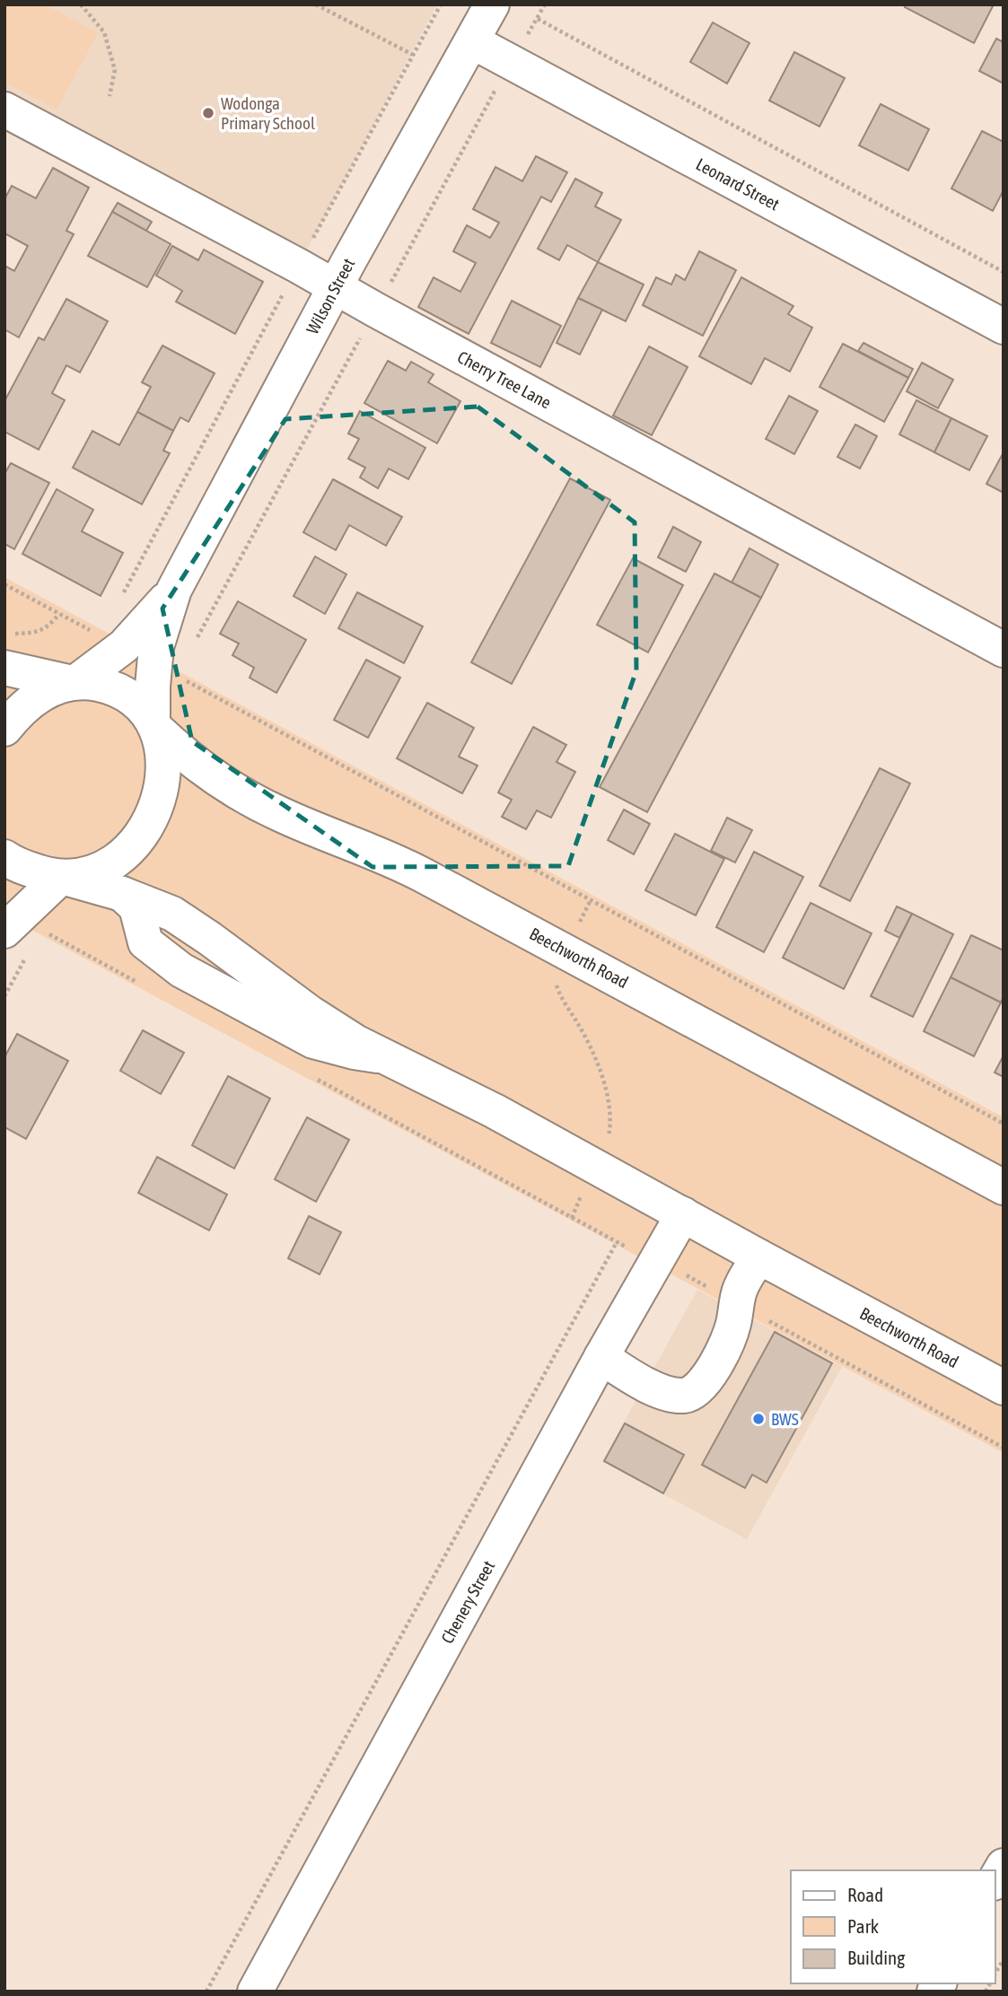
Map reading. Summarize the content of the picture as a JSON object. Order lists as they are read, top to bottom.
{
  "streets": {
    "main road": [
      "Leonard Street",
      "Wilson Street",
      "Cherry Tree Lane",
      "Beechworth Road",
      "Chenery Street"
    ]
  },
  "crossings": [
    ["Leonard Street", "Wilson Street"],
    ["Wilson Street", "Cherry Tree Lane"],
    ["Wilson Street", "Beechworth Road"],
    ["Beechworth Road", "Chenery Street"]
  ],
  "places": ["Wodonga Primary School", "BWS"],
  "legend": ["Road", "Park", "Building"]
}
